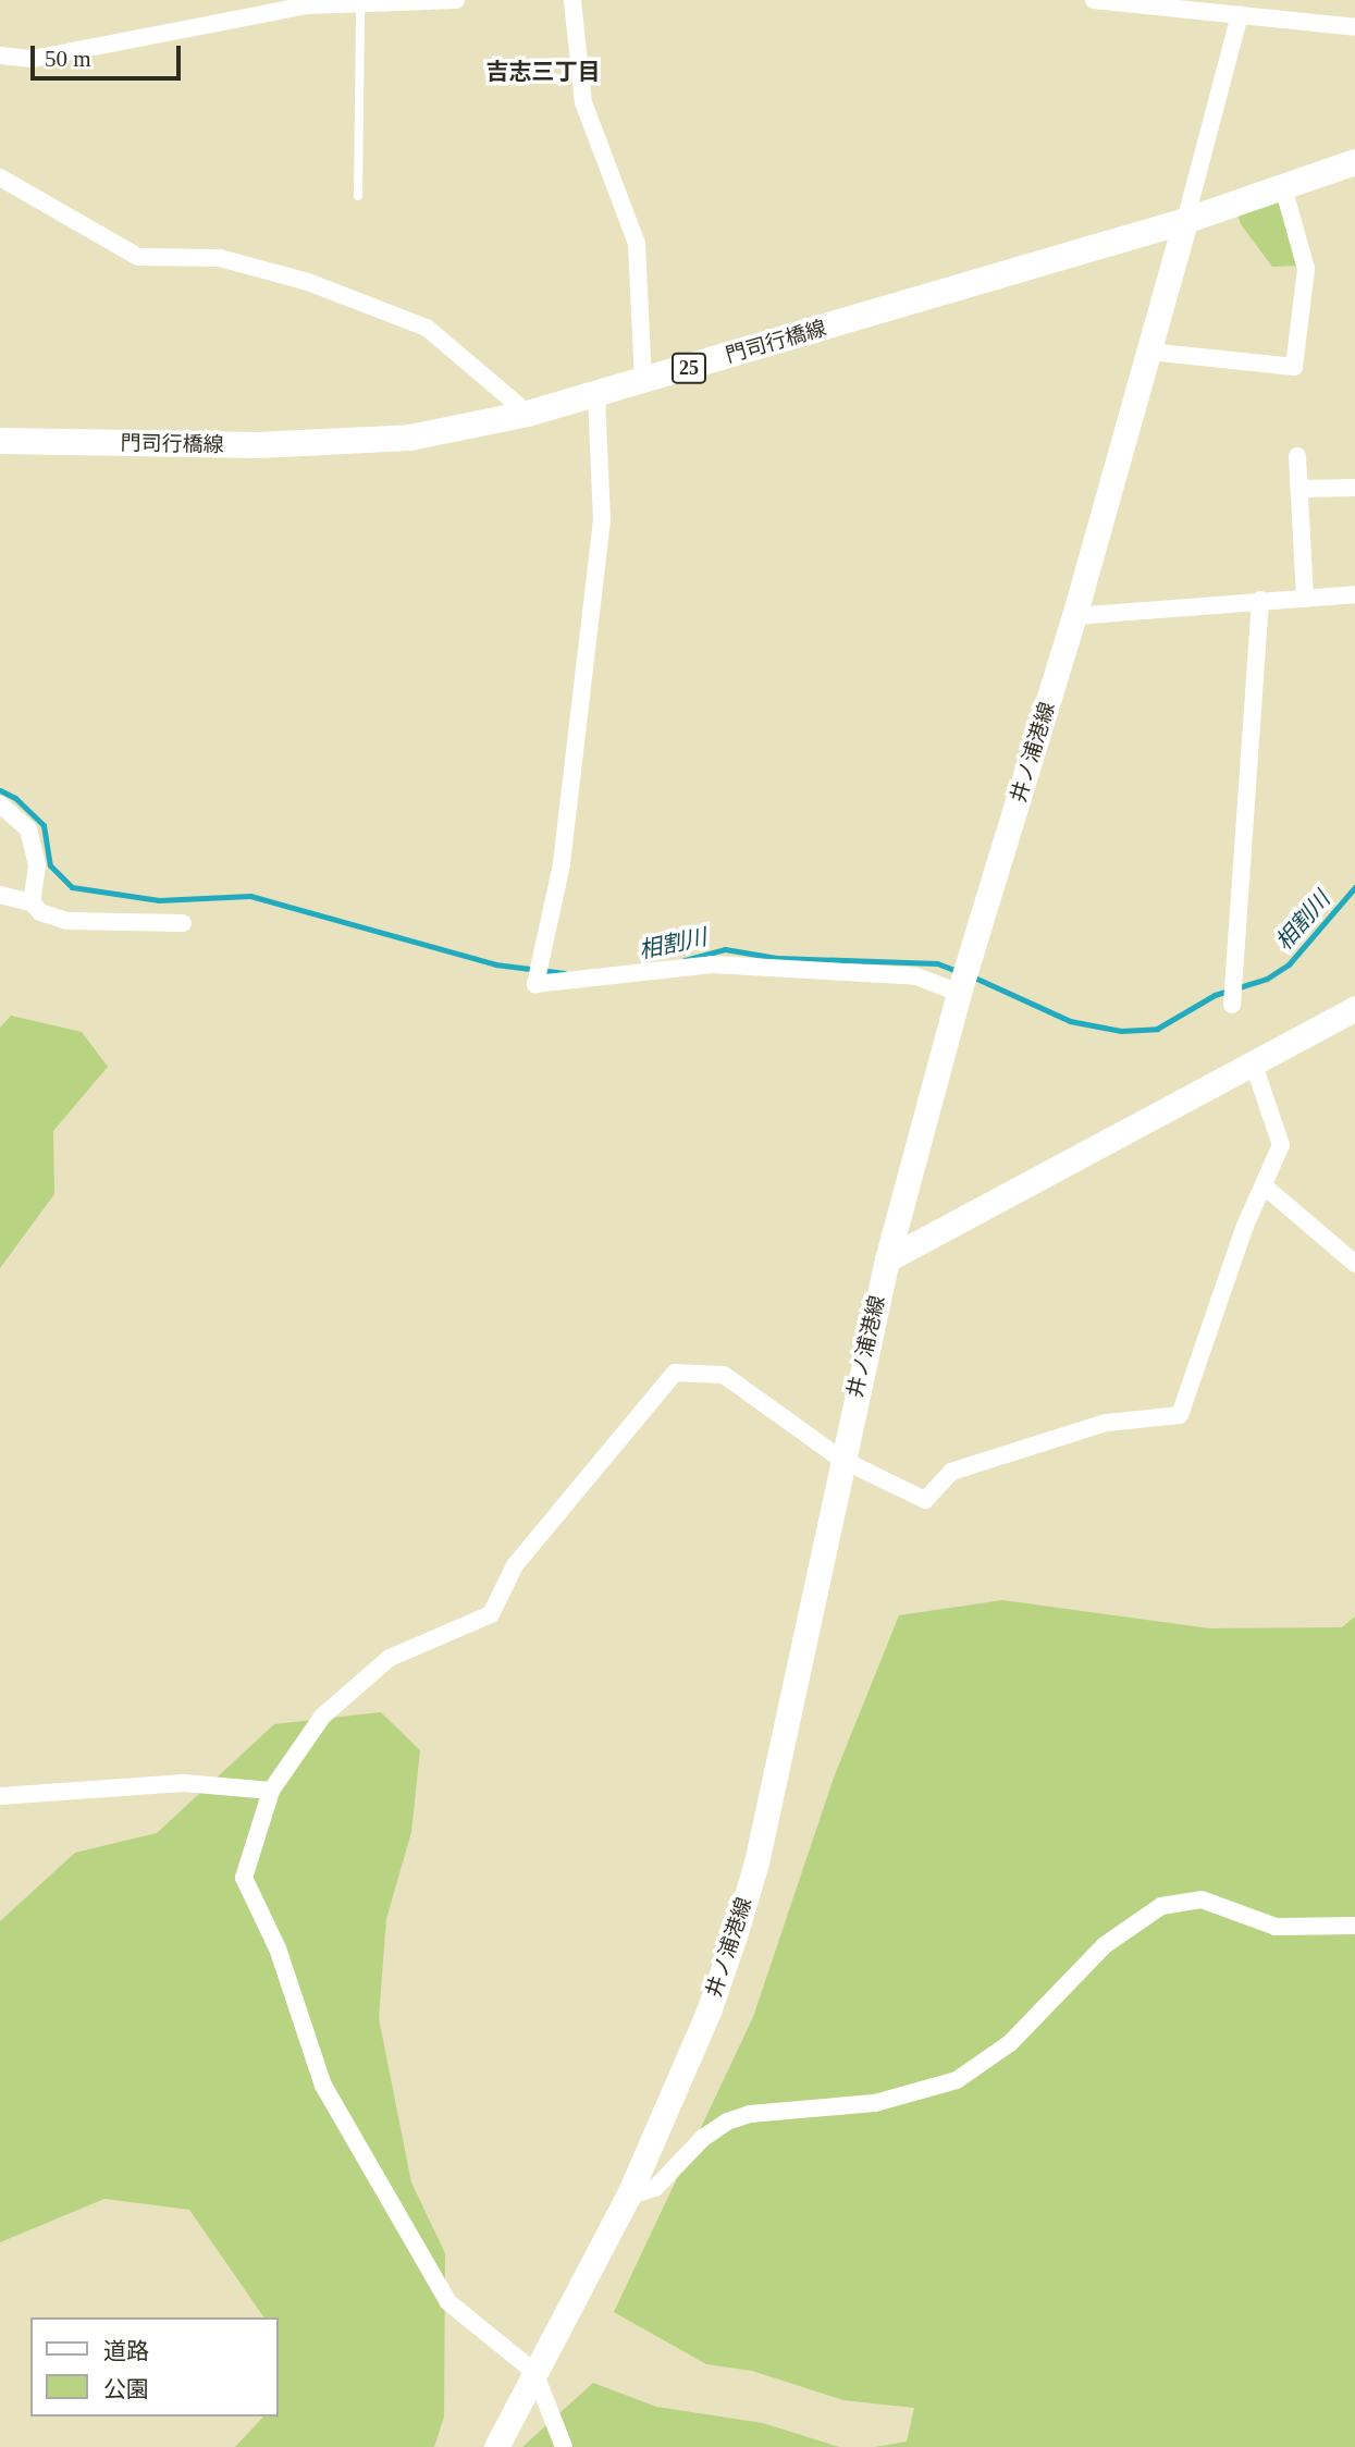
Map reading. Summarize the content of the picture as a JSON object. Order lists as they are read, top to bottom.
{
  "streets": {
    "main road": ["門司行橋線", "25", "井ノ浦港線"]
  },
  "crossings": [
    ["門司行橋線", "井ノ浦港線"]
  ],
  "districts": ["吉志三丁目"],
  "water": ["相割川"],
  "legend": ["道路", "公園"],
  "scale_bar": "50 m"
}
